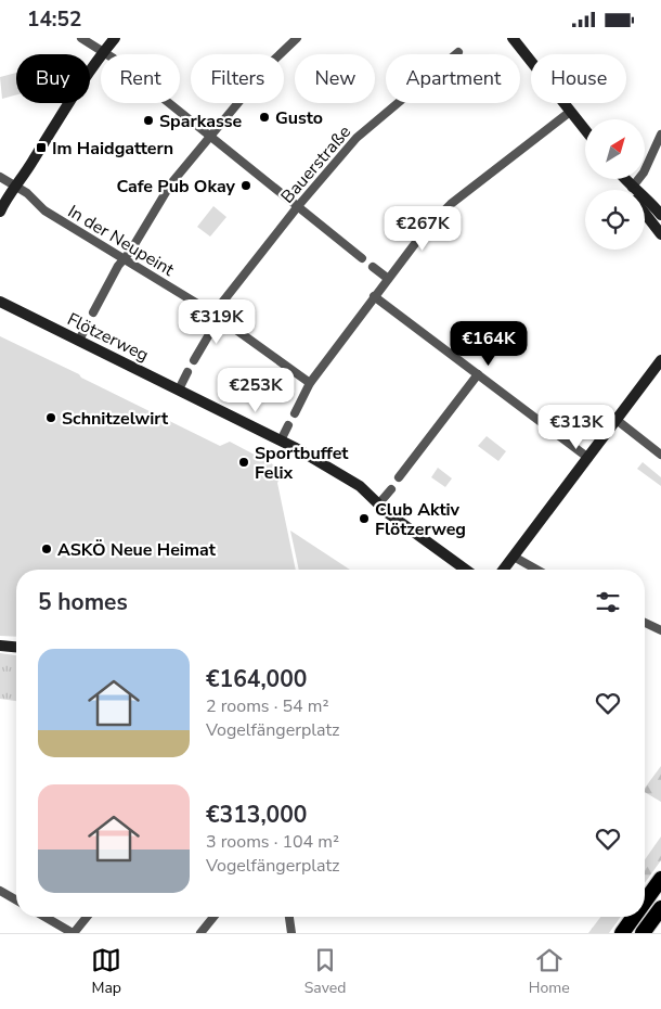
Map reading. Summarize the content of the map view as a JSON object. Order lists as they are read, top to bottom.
{
  "streets": {
    "street": ["Bauerstraße", "In der Neupeint", "Flötzerweg"]
  },
  "crossings": [
    ["Bauerstraße", "In der Neupeint"]
  ],
  "places": {
    "other": [
      "Gusto",
      "Sparkasse",
      "Cafe Pub Okay",
      "Schnitzelwirt",
      "Sportbuffet Felix",
      "Club Aktiv Flötzerweg",
      "ASKÖ Neue Heimat"
    ],
    "transit": ["Im Haidgattern"]
  },
  "north": "top right",
  "page": {
    "status": "14:52",
    "chip": [
      "Buy",
      "Rent",
      "Filters",
      "New",
      "Apartment",
      "House"
    ],
    "price": [
      "€267K",
      "€319K",
      "€164K",
      "€253K",
      "€313K"
    ],
    "heading": "5 homes",
    "list": [
      {
        "name": "€164,000",
        "note": "2 rooms · 54 m² · Vogelfängerplatz"
      },
      {
        "name": "€313,000",
        "note": "3 rooms · 104 m² · Vogelfängerplatz"
      }
    ],
    "tabs": ["Map", "Saved", "Home"]
  }
}
